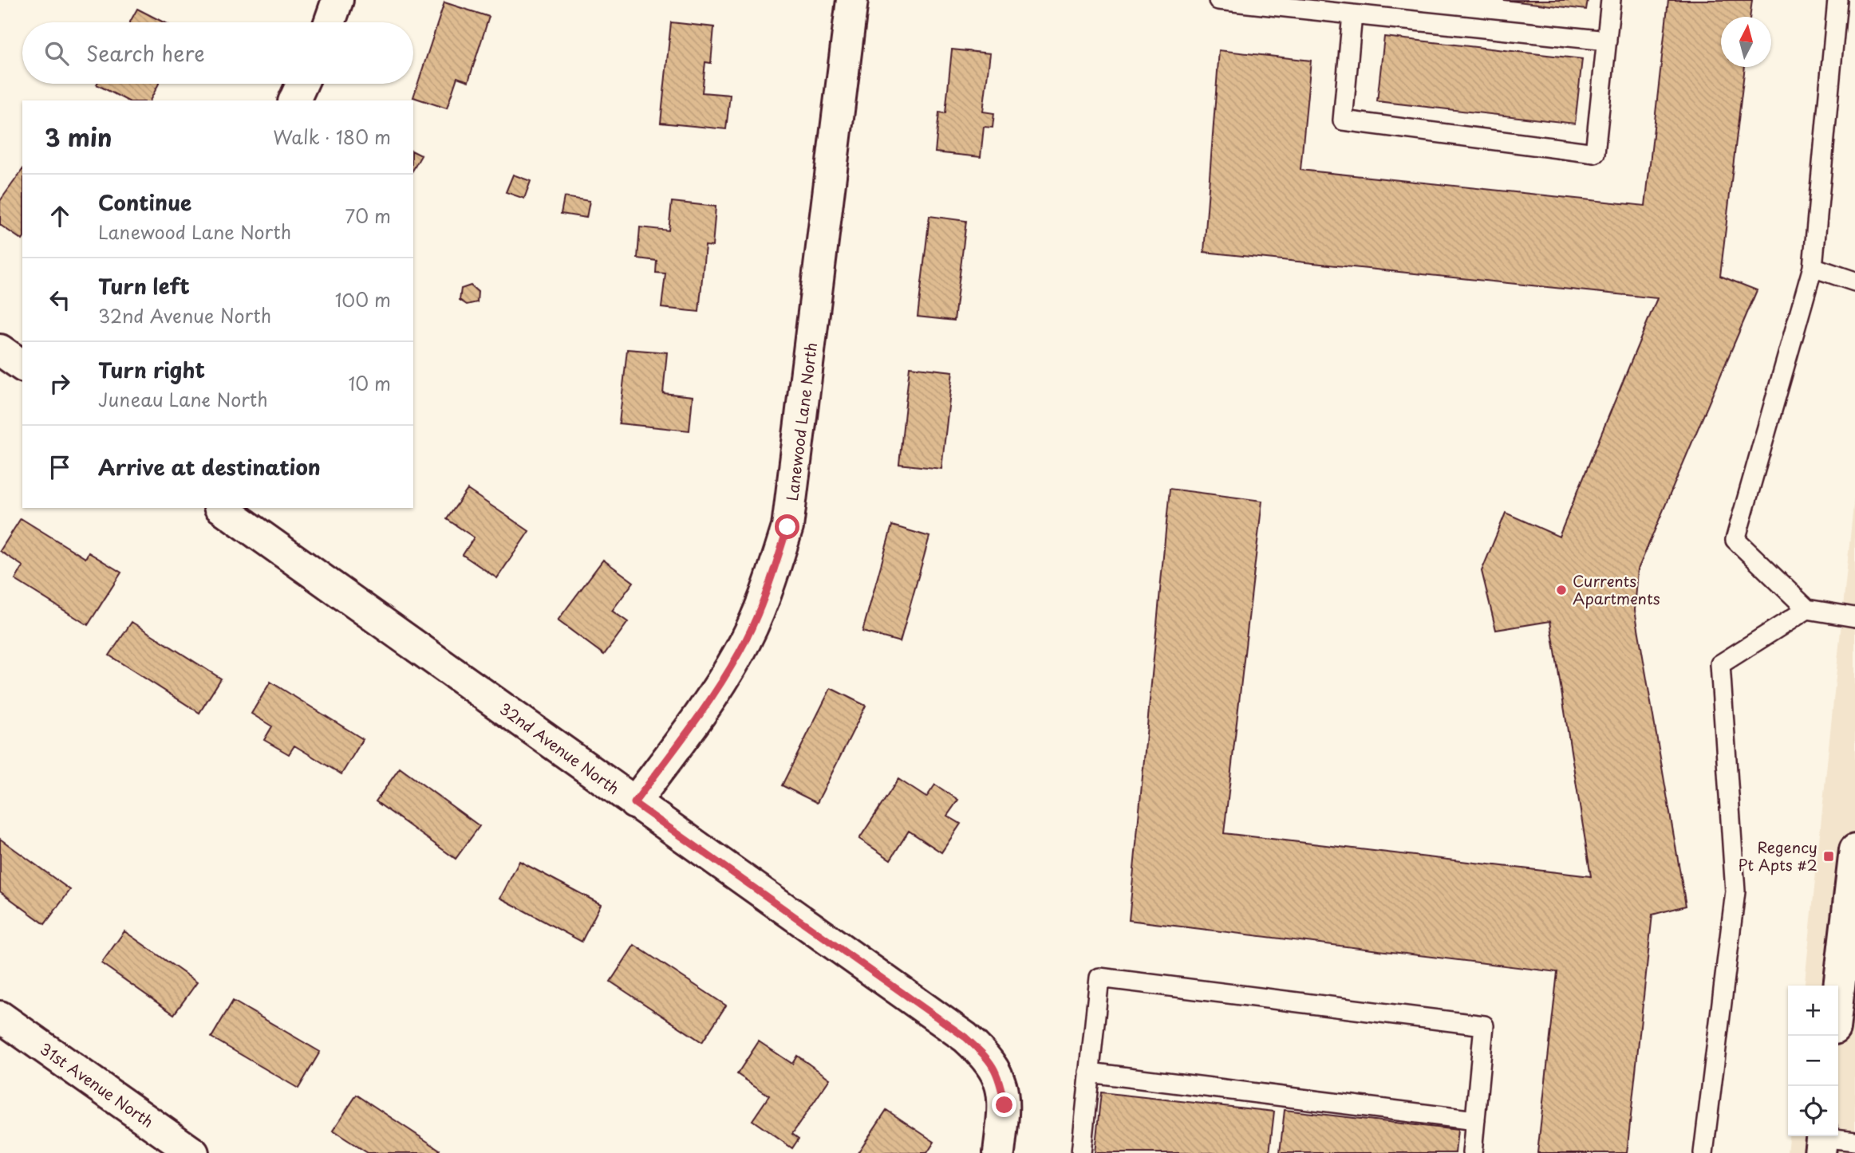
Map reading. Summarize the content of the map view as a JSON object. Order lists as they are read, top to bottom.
{
  "streets": {
    "street": ["Lanewood Lane North", "32nd Avenue North", "31st Avenue North"]
  },
  "crossings": [
    ["Lanewood Lane North", "32nd Avenue North"]
  ],
  "places": {
    "other": ["Currents Apartments"],
    "transit": ["Regency Pt Apts #2"]
  },
  "north": "top",
  "page": {
    "search": "Search here",
    "heading": ["3 min", "Walk · 180 m"],
    "list": [
      ["Continue", "Lanewood Lane North", "70 m"],
      ["Turn left", "32nd Avenue North", "100 m"],
      ["Turn right", "Juneau Lane North", "10 m"],
      "Arrive at destination"
    ],
    "map_buttons": ["+", "−"]
  }
}
